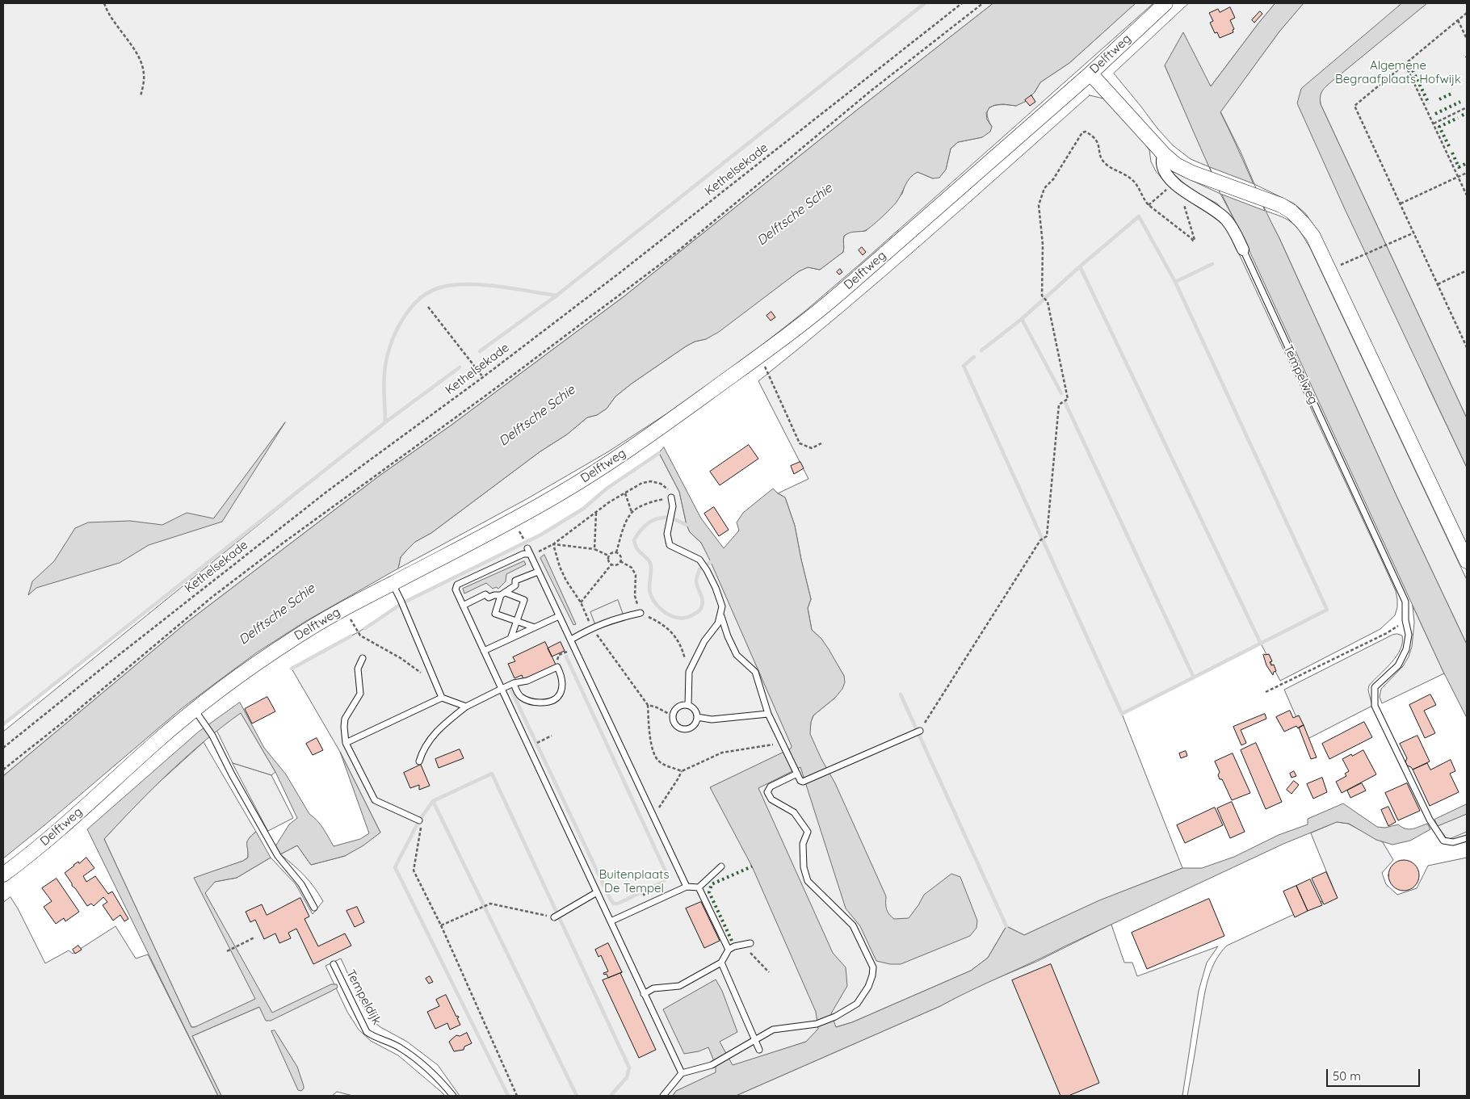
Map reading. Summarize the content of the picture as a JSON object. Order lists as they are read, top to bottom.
{
  "streets": {
    "street": ["Delftweg", "Tempelweg"],
    "lane": ["Tempeldijk"],
    "path": ["Kethelsekade"]
  },
  "water": ["Delftsche Schie"],
  "parks": ["Algemene Begraafplaats Hofwijk", "Buitenplaats De Tempel"],
  "scale_bar": "50 m"
}
